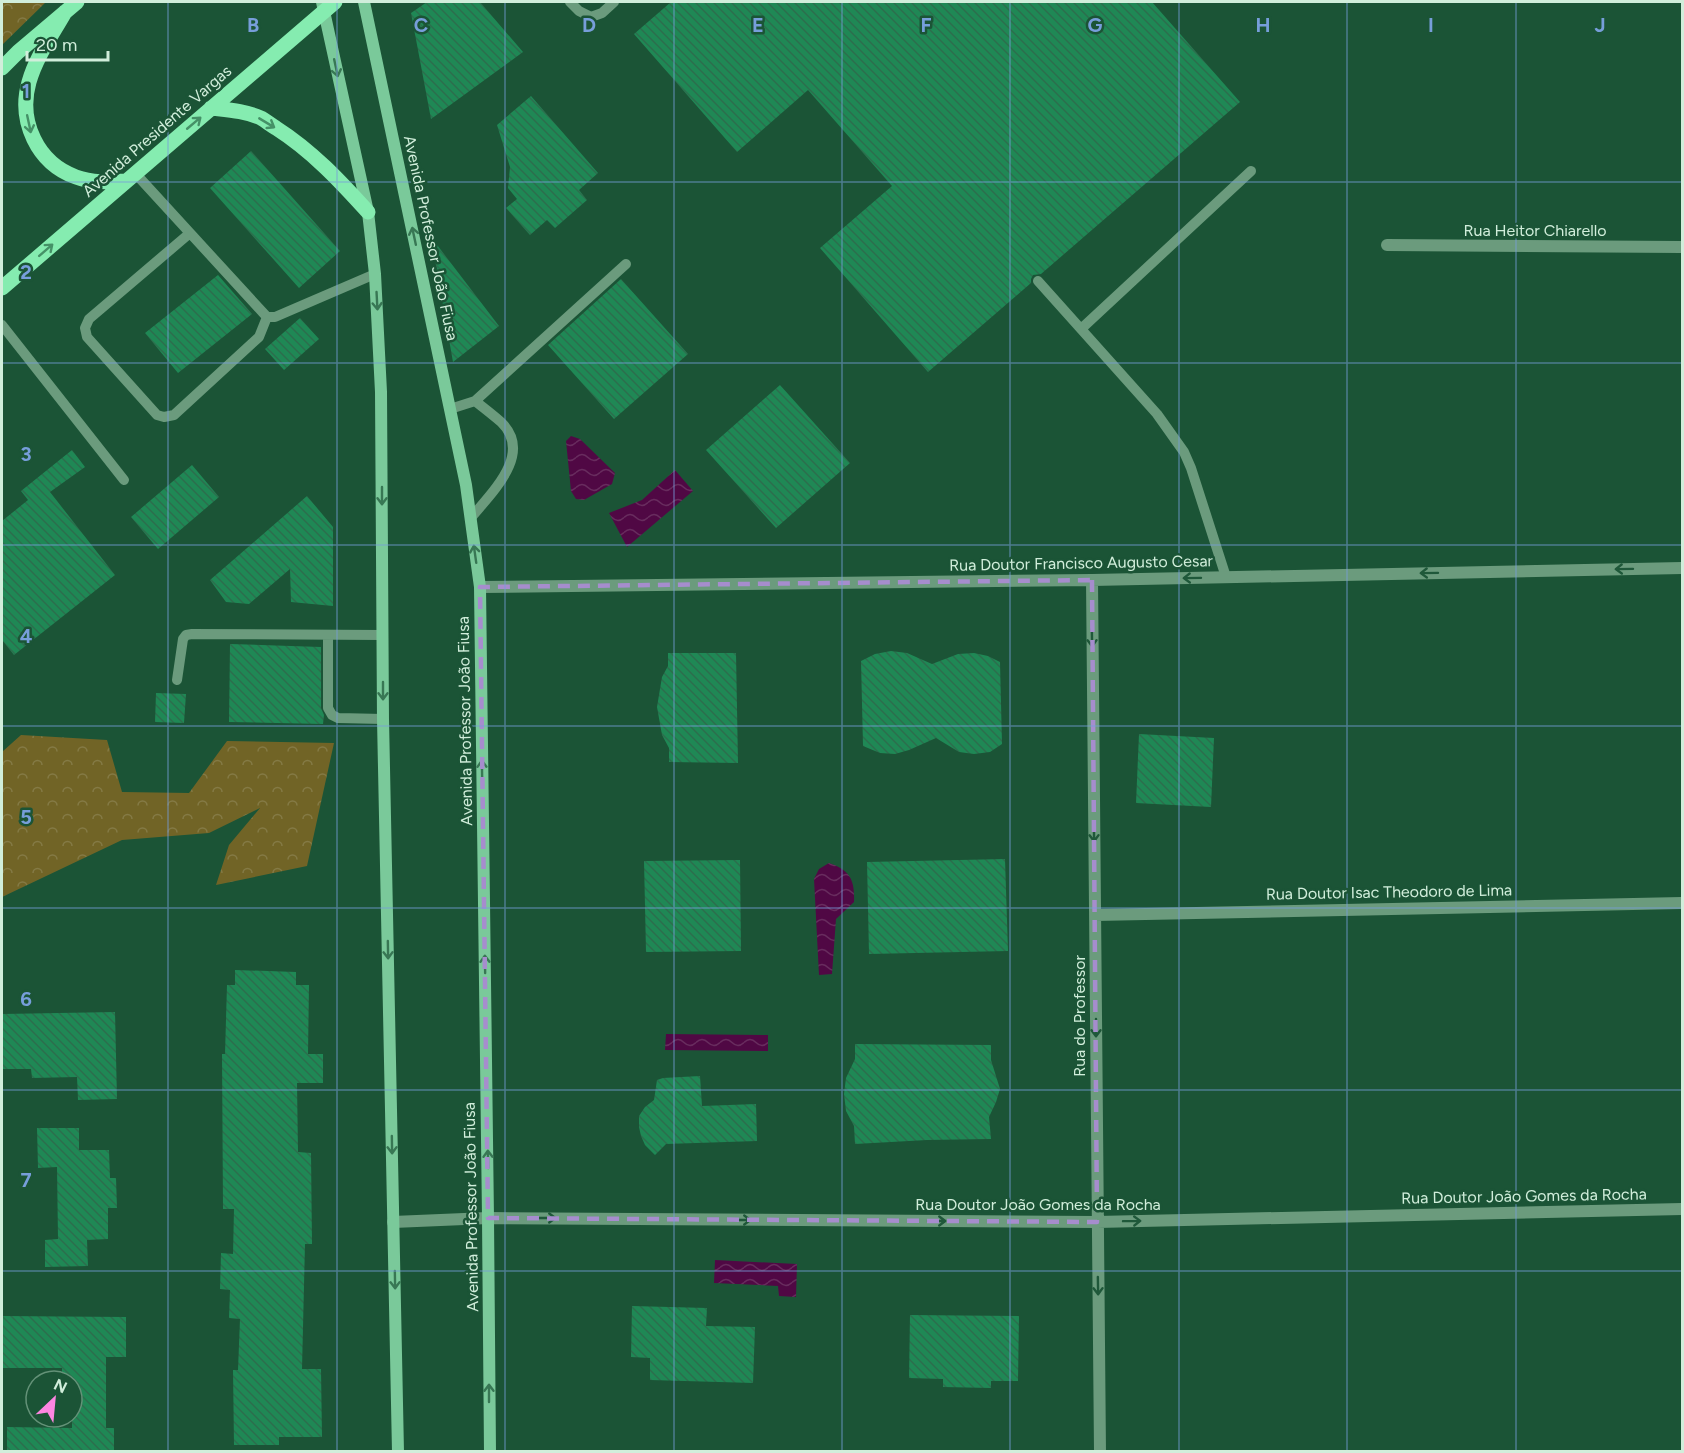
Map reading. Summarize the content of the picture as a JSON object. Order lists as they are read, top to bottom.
{
  "streets": {
    "main road": ["Avenida Presidente Vargas", "Avenida Professor João Fiusa"],
    "street": [
      "Rua Heitor Chiarello",
      "Rua Doutor Francisco Augusto Cesar",
      "Rua Doutor Isac Theodoro de Lima",
      "Rua do Professor",
      "Rua Doutor João Gomes da Rocha"
    ]
  },
  "crossings": [
    ["Avenida Professor João Fiusa", "Rua Doutor Francisco Augusto Cesar"],
    ["Avenida Professor João Fiusa", "Rua Doutor João Gomes da Rocha"],
    ["Rua Doutor Francisco Augusto Cesar", "Rua do Professor"],
    ["Rua Doutor Isac Theodoro de Lima", "Rua do Professor"],
    ["Rua do Professor", "Rua Doutor João Gomes da Rocha"]
  ],
  "one_way": [
    "Avenida Presidente Vargas",
    "Rua Doutor Francisco Augusto Cesar",
    "Rua do Professor",
    "Rua Doutor João Gomes da Rocha"
  ],
  "scale_bar": "20 m",
  "north": "top right",
  "grid": {
    "columns": [
      "B",
      "C",
      "D",
      "E",
      "F",
      "G",
      "H",
      "I",
      "J"
    ],
    "rows": [
      "1",
      "2",
      "3",
      "4",
      "5",
      "6",
      "7"
    ]
  }
}
